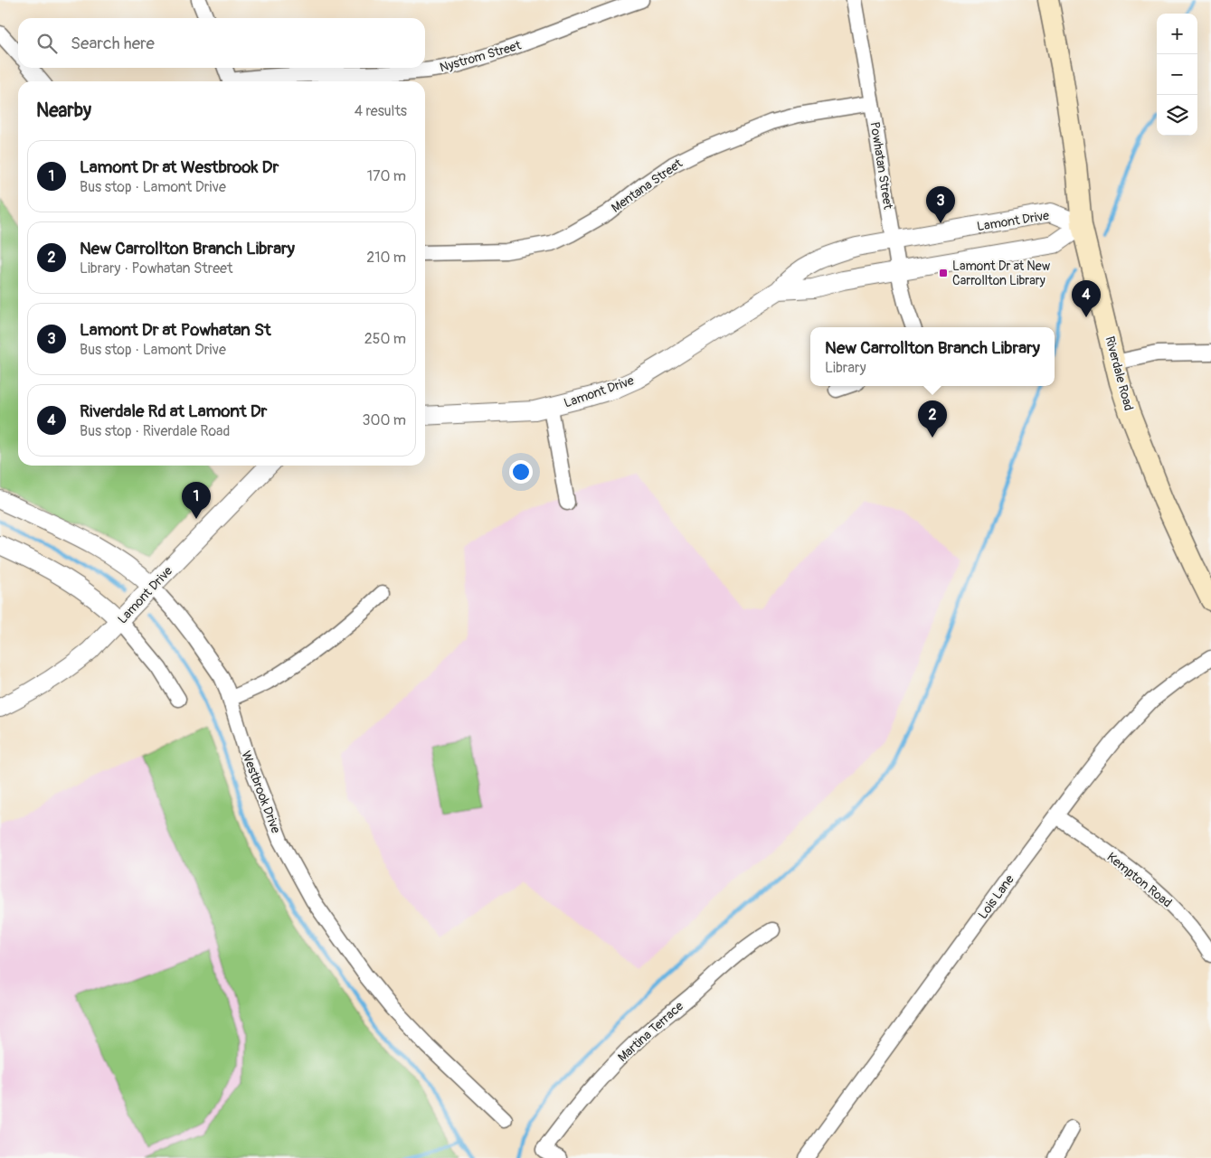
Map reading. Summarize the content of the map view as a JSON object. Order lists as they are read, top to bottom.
{
  "streets": {
    "main road": ["Riverdale Road"],
    "street": [
      "Nystrom Street",
      "Powhatan Street",
      "Mentana Street",
      "Lamont Drive",
      "Westbrook Drive",
      "Kempton Road",
      "Lois Lane",
      "Martina Terrace"
    ]
  },
  "crossings": [
    ["Powhatan Street", "Mentana Street"],
    ["Powhatan Street", "Lamont Drive"],
    ["Lamont Drive", "Riverdale Road"],
    ["Lamont Drive", "Westbrook Drive"],
    ["Kempton Road", "Lois Lane"]
  ],
  "places": {
    "transit": ["Lamont Dr at New Carrollton Library"]
  },
  "page": {
    "map_buttons": ["+", "−"],
    "search": "Search here",
    "heading": ["Nearby", "4 results"],
    "list": [
      {
        "mark": "1",
        "name": "Lamont Dr at Westbrook Dr",
        "note": "Bus stop · Lamont Drive",
        "value": "170 m"
      },
      {
        "mark": "2",
        "name": "New Carrollton Branch Library",
        "note": "Library · Powhatan Street",
        "value": "210 m"
      },
      {
        "mark": "3",
        "name": "Lamont Dr at Powhatan St",
        "note": "Bus stop · Lamont Drive",
        "value": "250 m"
      },
      {
        "mark": "4",
        "name": "Riverdale Rd at Lamont Dr",
        "note": "Bus stop · Riverdale Road",
        "value": "300 m"
      }
    ],
    "pins": [
      "3",
      "4",
      "2",
      "1"
    ],
    "popup": ["New Carrollton Branch Library", "Library"]
  }
}
